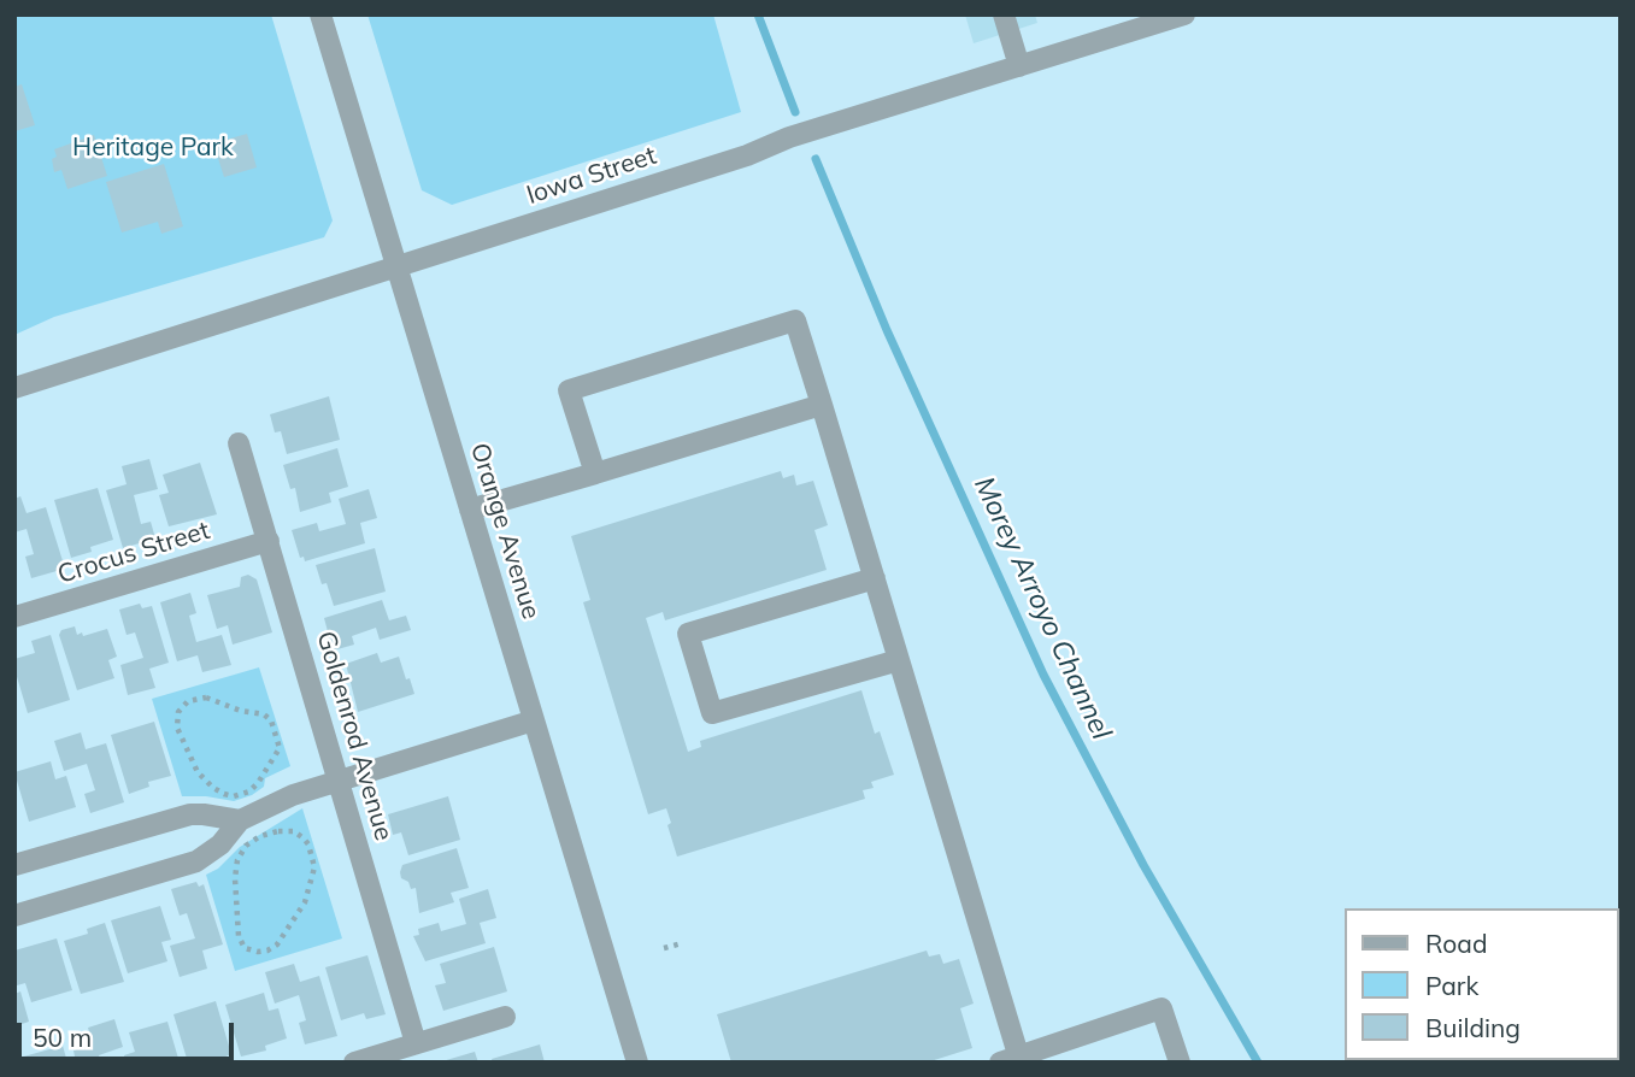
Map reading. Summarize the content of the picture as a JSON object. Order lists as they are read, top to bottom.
{
  "streets": {
    "street": [
      "Iowa Street",
      "Orange Avenue",
      "Crocus Street",
      "Goldenrod Avenue"
    ]
  },
  "crossings": [
    ["Iowa Street", "Orange Avenue"],
    ["Crocus Street", "Goldenrod Avenue"]
  ],
  "water": ["Morey Arroyo Channel"],
  "parks": ["Heritage Park"],
  "legend": ["Road", "Park", "Building"],
  "scale_bar": "50 m"
}
